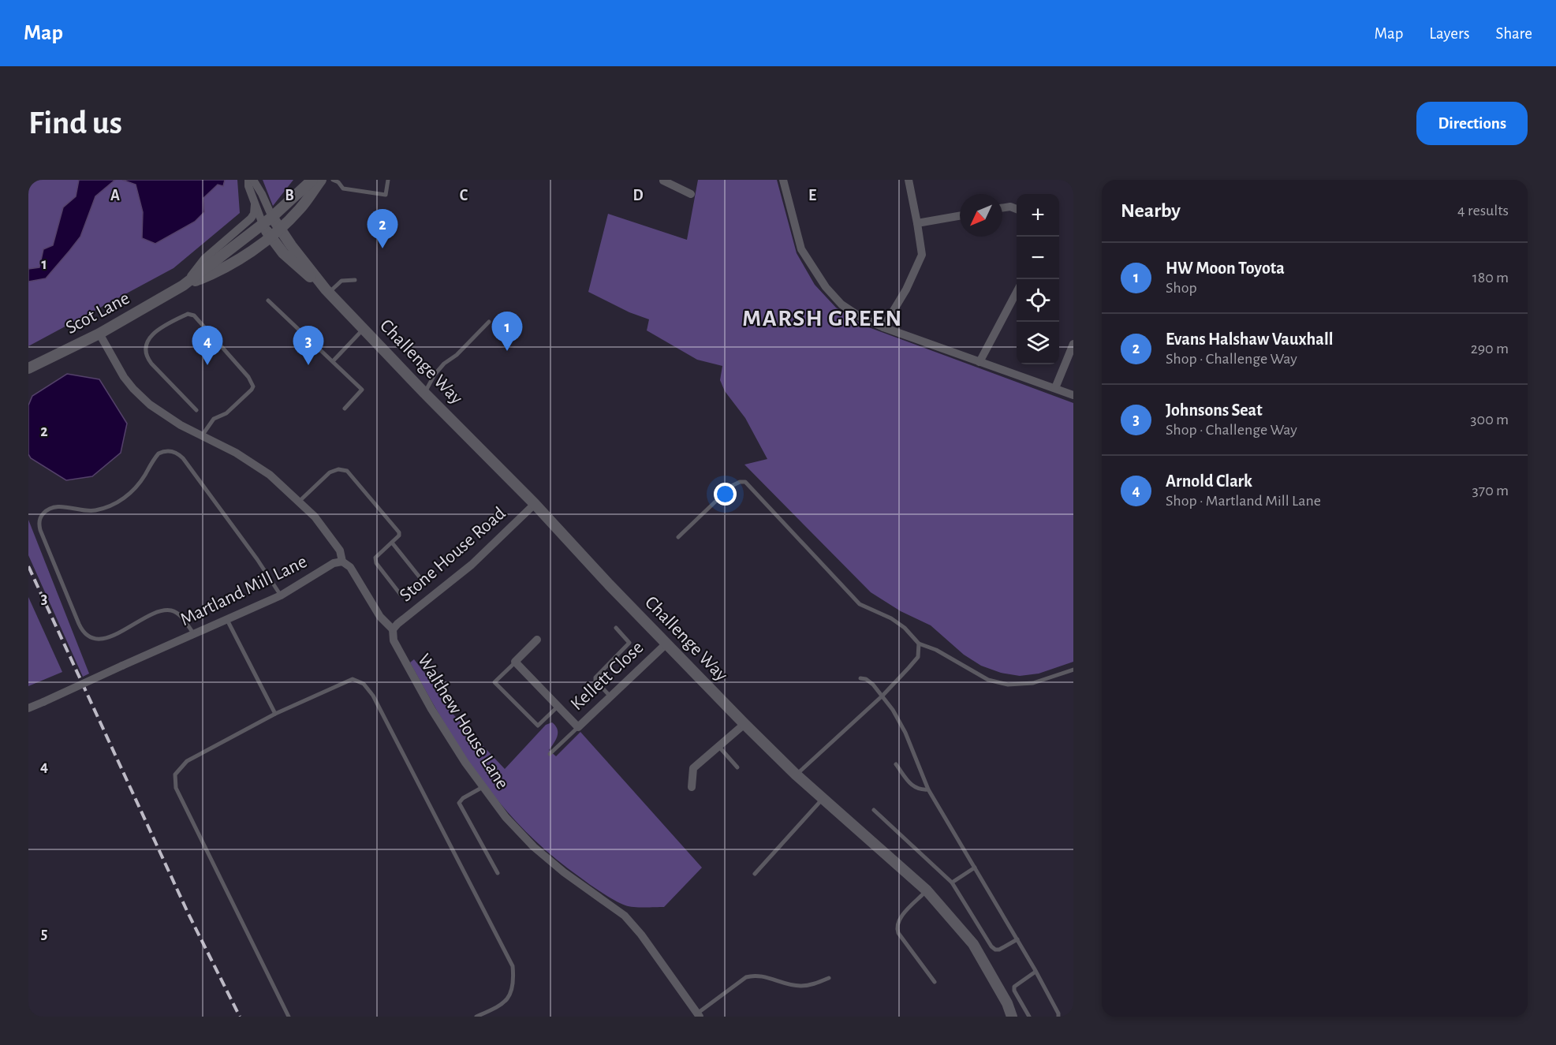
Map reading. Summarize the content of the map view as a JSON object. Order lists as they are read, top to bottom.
{
  "streets": {
    "street": [
      "Scot Lane",
      "Challenge Way",
      "Stone House Road",
      "Martland Mill Lane",
      "Kellett Close",
      "Walthew House Lane"
    ]
  },
  "crossings": [
    ["Scot Lane", "Challenge Way"],
    ["Challenge Way", "Stone House Road"],
    ["Challenge Way", "Kellett Close"],
    ["Stone House Road", "Walthew House Lane"],
    ["Martland Mill Lane", "Walthew House Lane"]
  ],
  "districts": ["MARSH GREEN"],
  "north": "bottom left",
  "page": {
    "header": "Map",
    "nav": ["Map", "Layers", "Share"],
    "buttons": "Directions",
    "title": "Find us",
    "heading": ["Nearby", "4 results"],
    "map_buttons": ["+", "−"],
    "pins": [
      "2",
      "1",
      "3",
      "4"
    ],
    "list": [
      {
        "mark": "1",
        "name": "HW Moon Toyota",
        "note": "Shop",
        "value": "180 m"
      },
      {
        "mark": "2",
        "name": "Evans Halshaw Vauxhall",
        "note": "Shop · Challenge Way",
        "value": "290 m"
      },
      {
        "mark": "3",
        "name": "Johnsons Seat",
        "note": "Shop · Challenge Way",
        "value": "300 m"
      },
      {
        "mark": "4",
        "name": "Arnold Clark",
        "note": "Shop · Martland Mill Lane",
        "value": "370 m"
      }
    ]
  },
  "grid": {
    "columns": [
      "A",
      "B",
      "C",
      "D",
      "E"
    ],
    "rows": [
      "1",
      "2",
      "3",
      "4",
      "5"
    ]
  }
}
